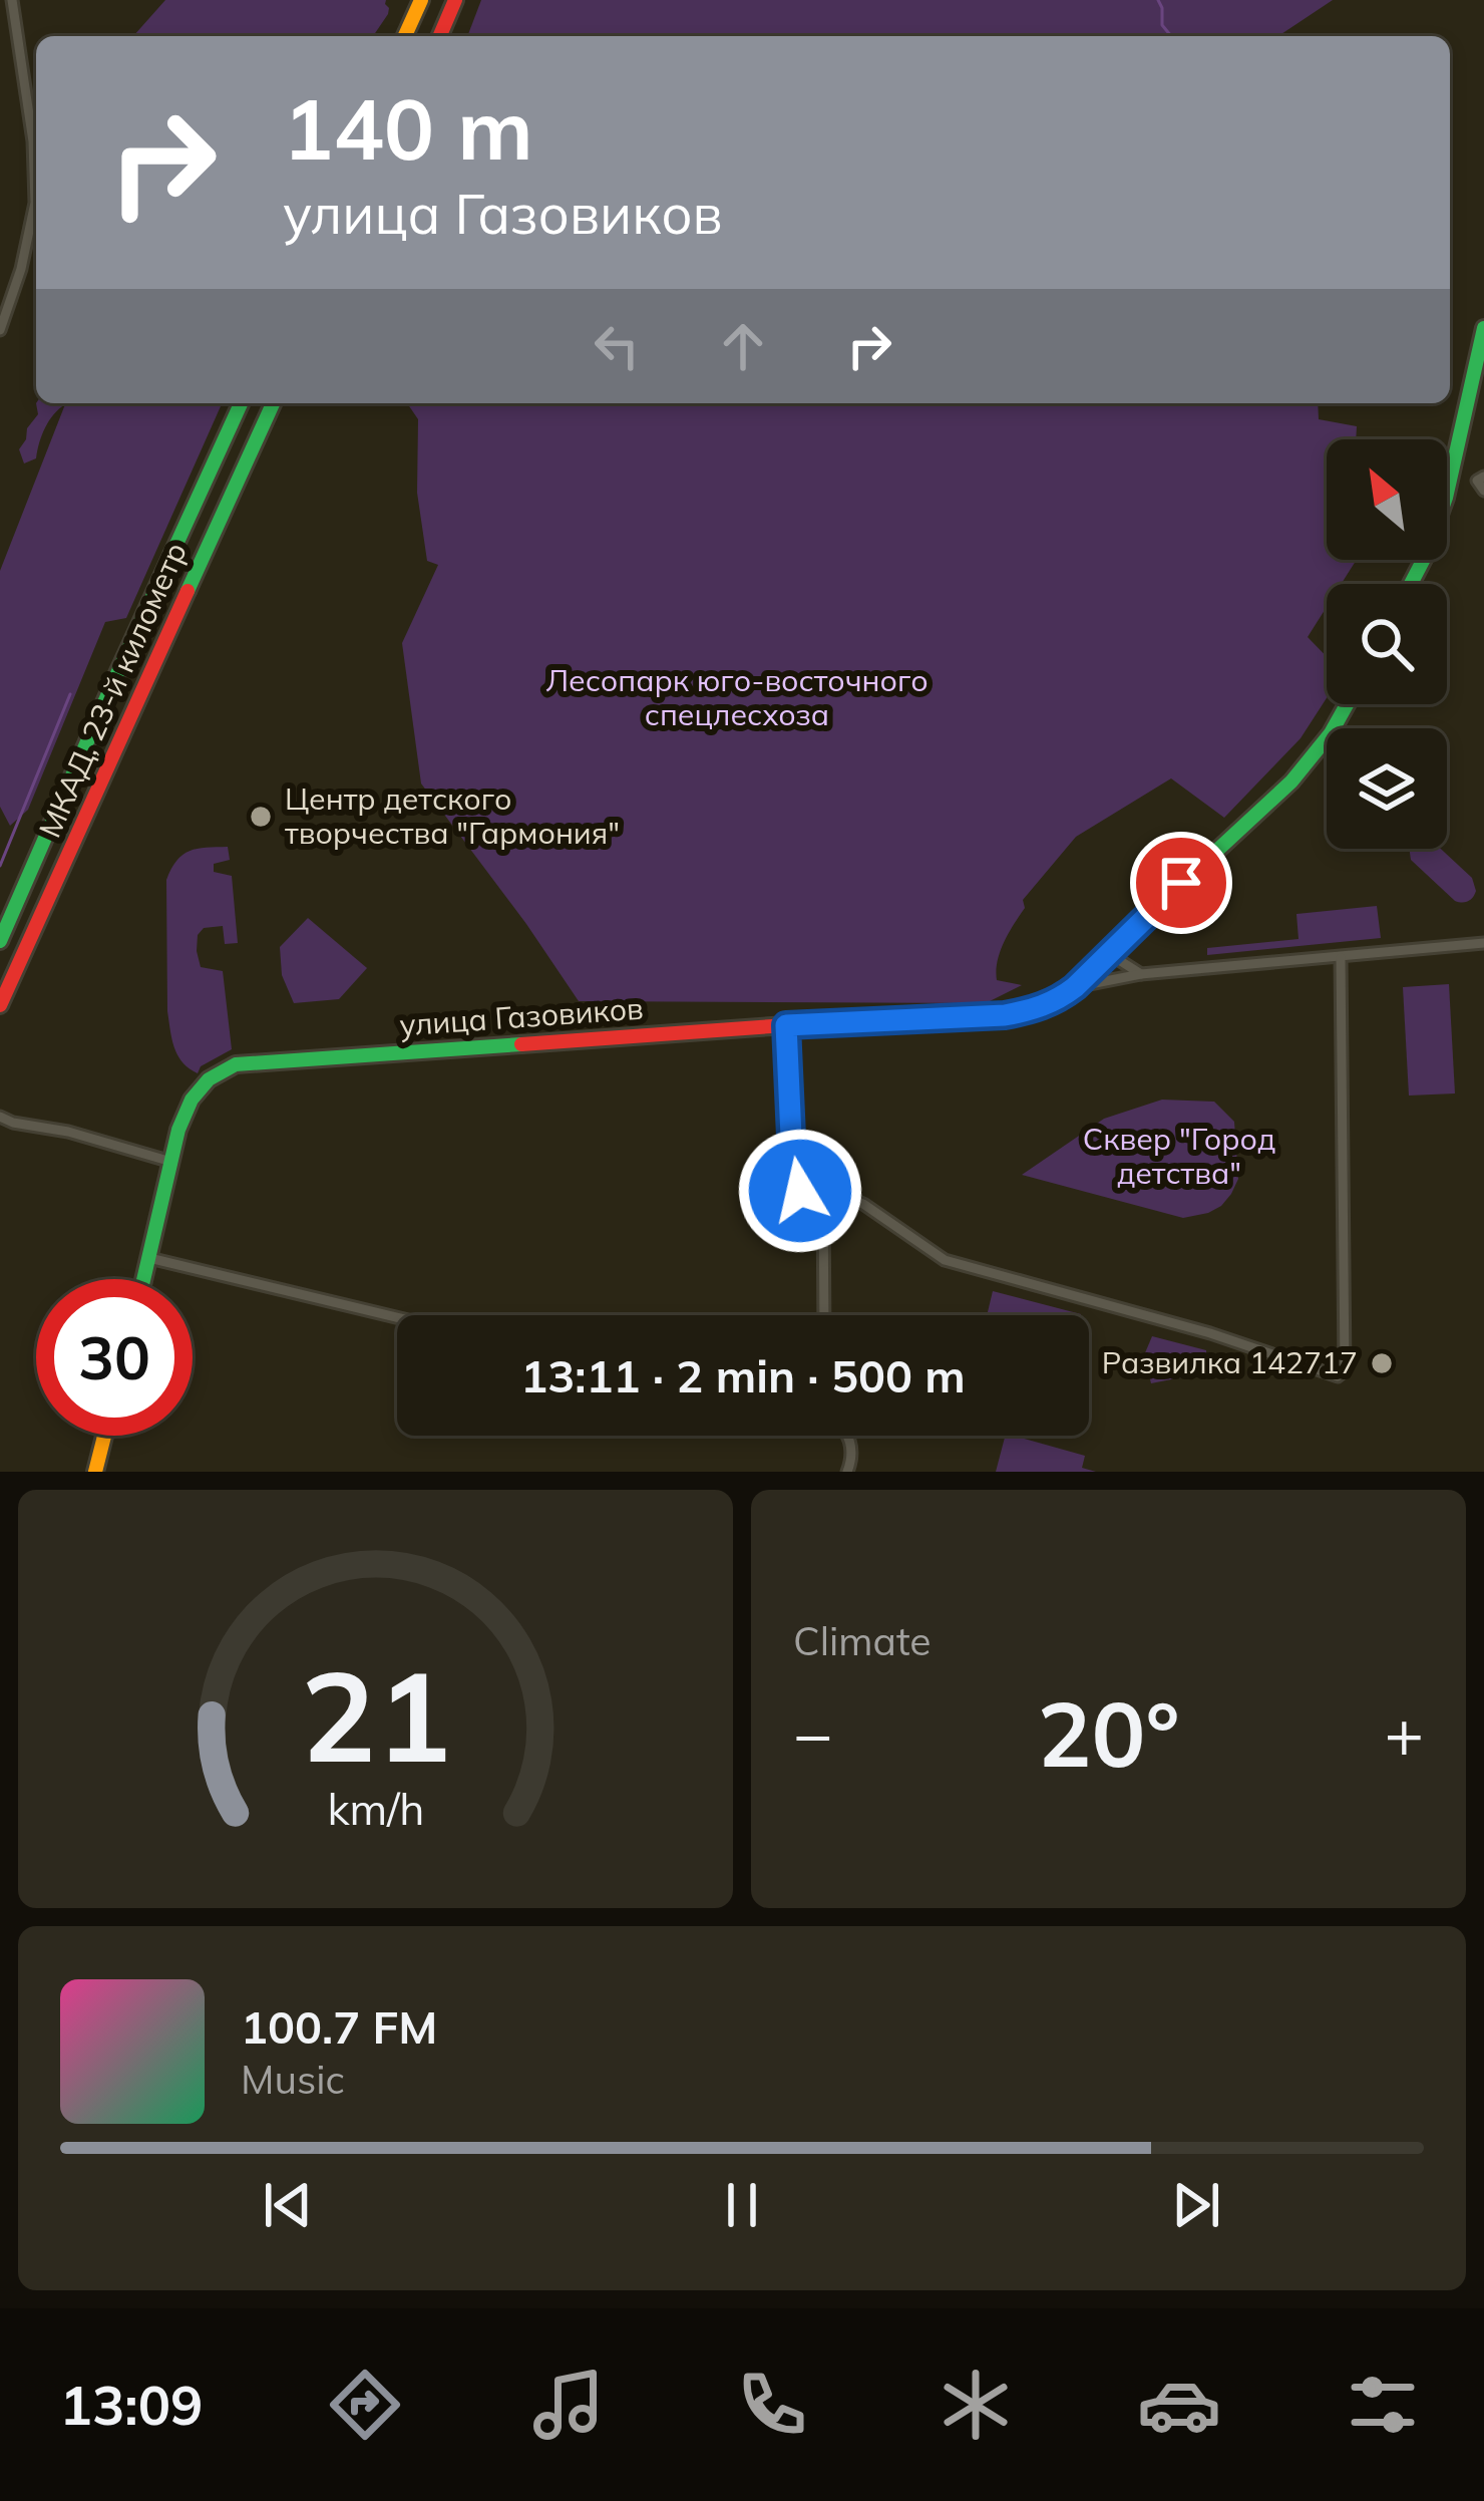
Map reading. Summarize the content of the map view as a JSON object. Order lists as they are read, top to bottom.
{
  "streets": {
    "main road": ["МКАД, 23-й километр", "улица Газовиков"]
  },
  "parks": ["Лесопарк юго-восточного спецлесхоза", "Сквер \"Город детства\""],
  "places": ["Центр детского творчества \"Гармония\"", "Развилка 142717"],
  "north": "top left",
  "page": {
    "turn": ["140 m", "улица Газовиков"],
    "limit": "30",
    "trip": "13:11 · 2 min · 500 m",
    "tile": "Climate",
    "heat": ["−", "20°", "+"],
    "song": ["100.7 FM", "Music"],
    "tabs": "13:09",
    "gauge": ["21", "km/h"]
  }
}
